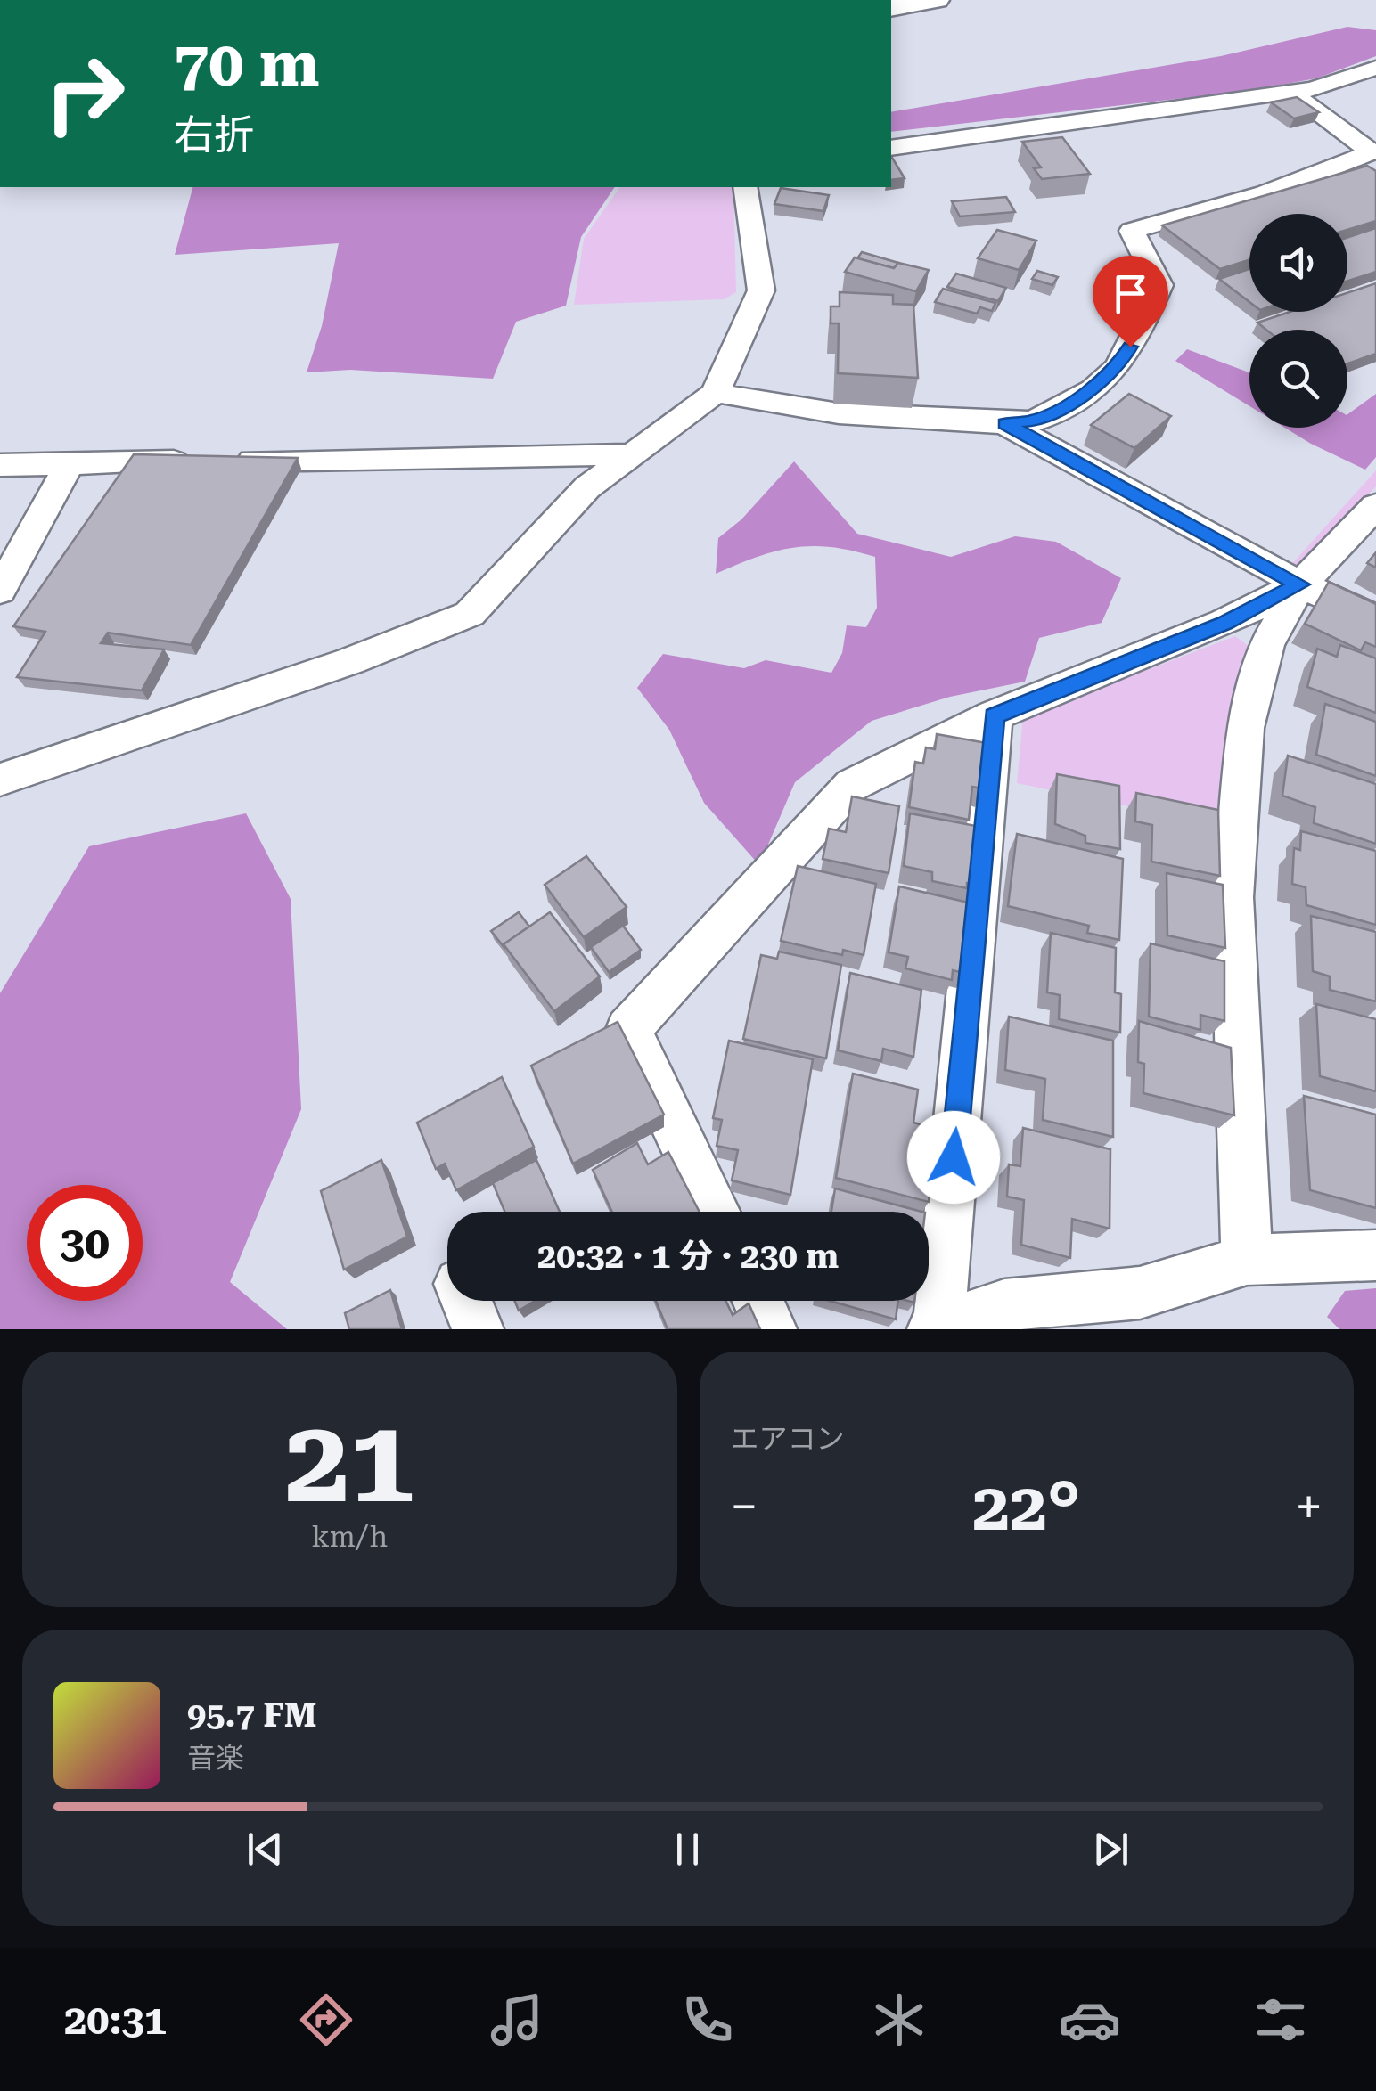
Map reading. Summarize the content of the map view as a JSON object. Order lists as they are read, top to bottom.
{
  "page": {
    "turn": ["70 m", "右折"],
    "limit": "30",
    "trip": "20:32 · 1 分 · 230 m",
    "tile": [
      ["21", "km/h"],
      "エアコン"
    ],
    "heat": ["−", "22°", "+"],
    "song": ["95.7 FM", "音楽"],
    "tabs": "20:31"
  }
}
